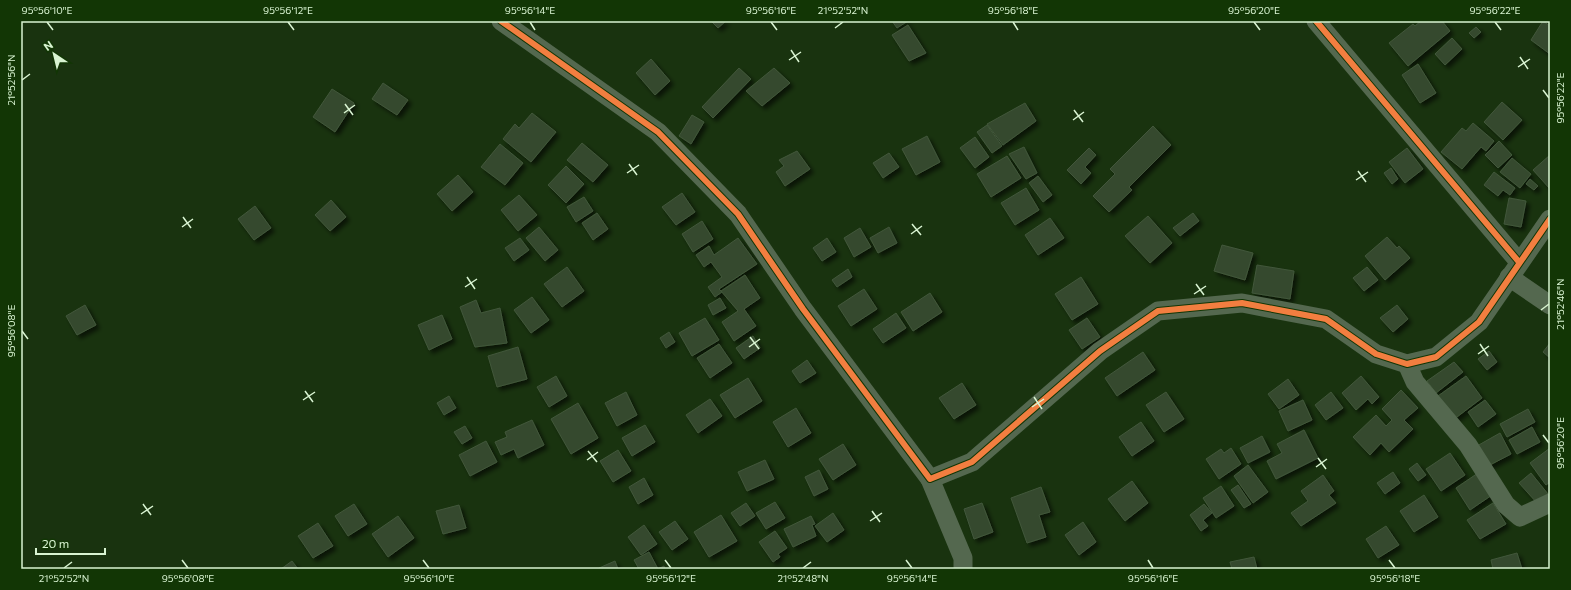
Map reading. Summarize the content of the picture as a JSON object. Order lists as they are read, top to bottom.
{
  "scale_bar": "20 m",
  "north": "top left",
  "coordinates": [
    "95°56'10\"E",
    "95°56'12\"E",
    "95°56'14\"E",
    "95°56'16\"E",
    "21°52'52\"N",
    "95°56'18\"E",
    "95°56'20\"E",
    "95°56'22\"E",
    "21°52'56\"N",
    "21°52'46\"N",
    "95°56'08\"E",
    "21°52'48\"N"
  ]
}
